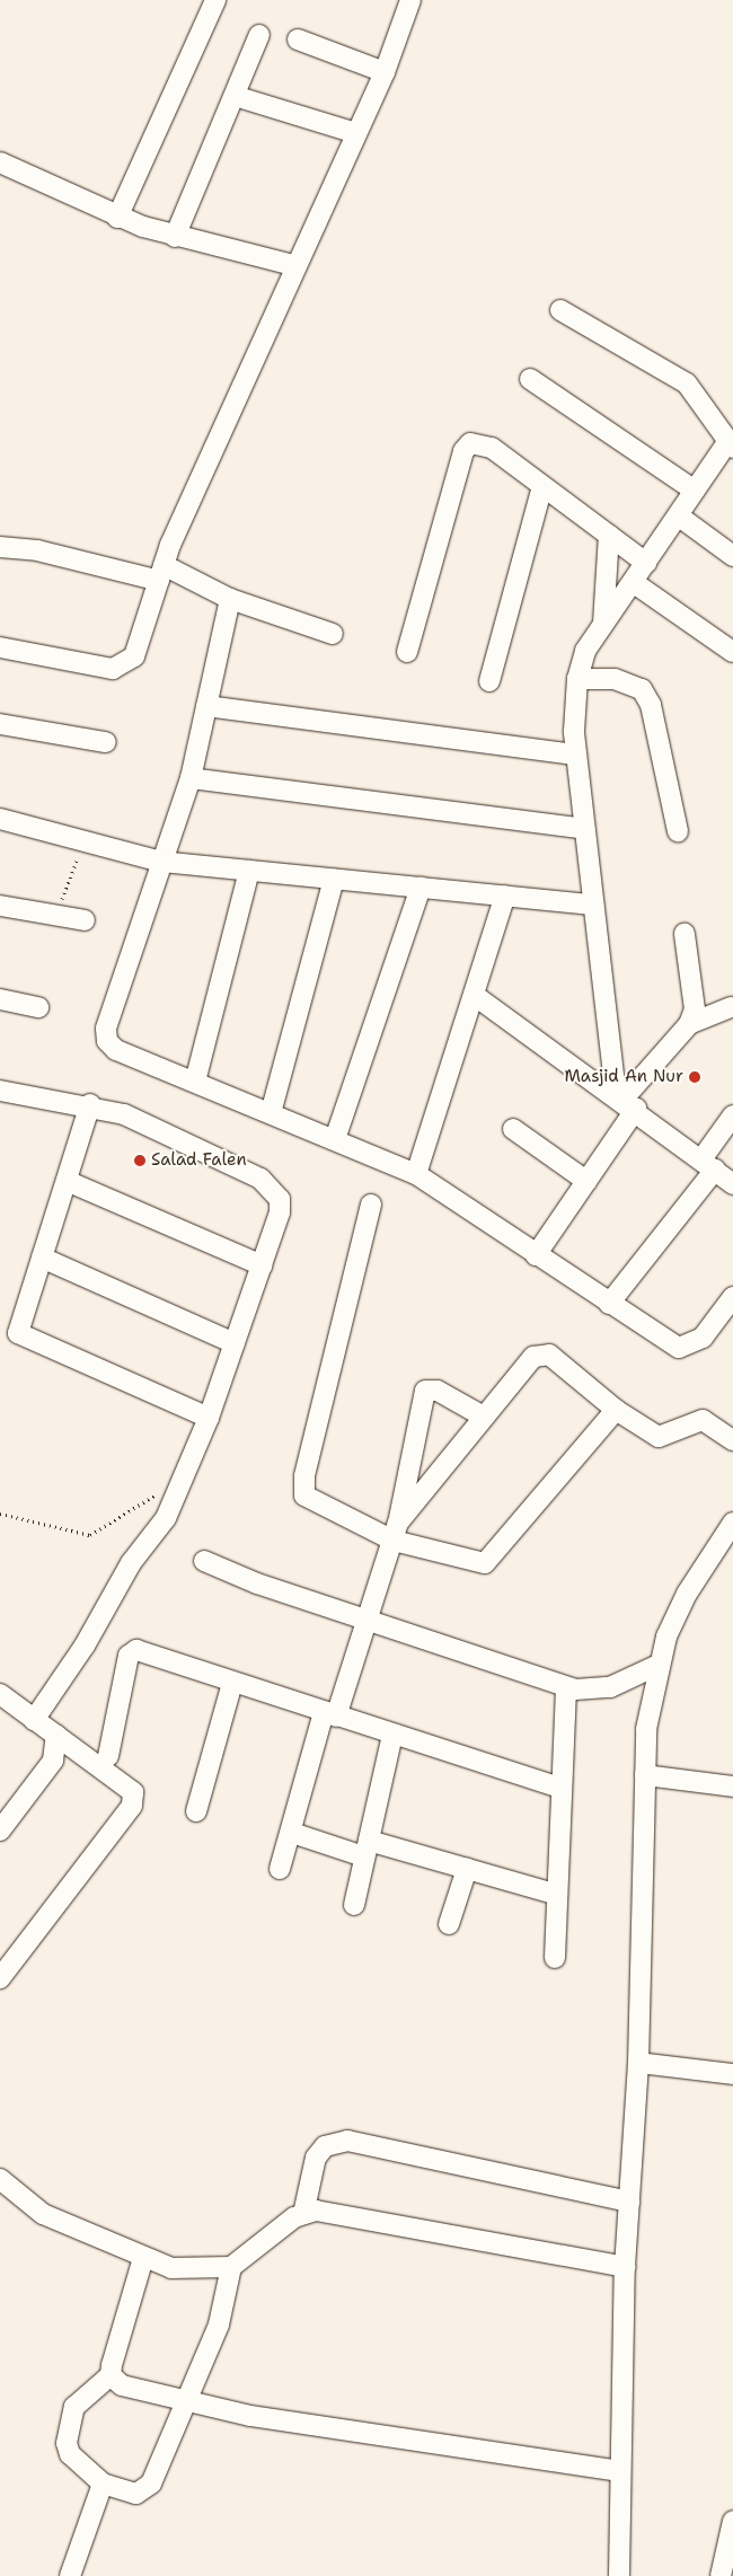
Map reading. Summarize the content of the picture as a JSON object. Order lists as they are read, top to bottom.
{
  "places": ["Masjid An Nur", "Salad Falen"]
}
